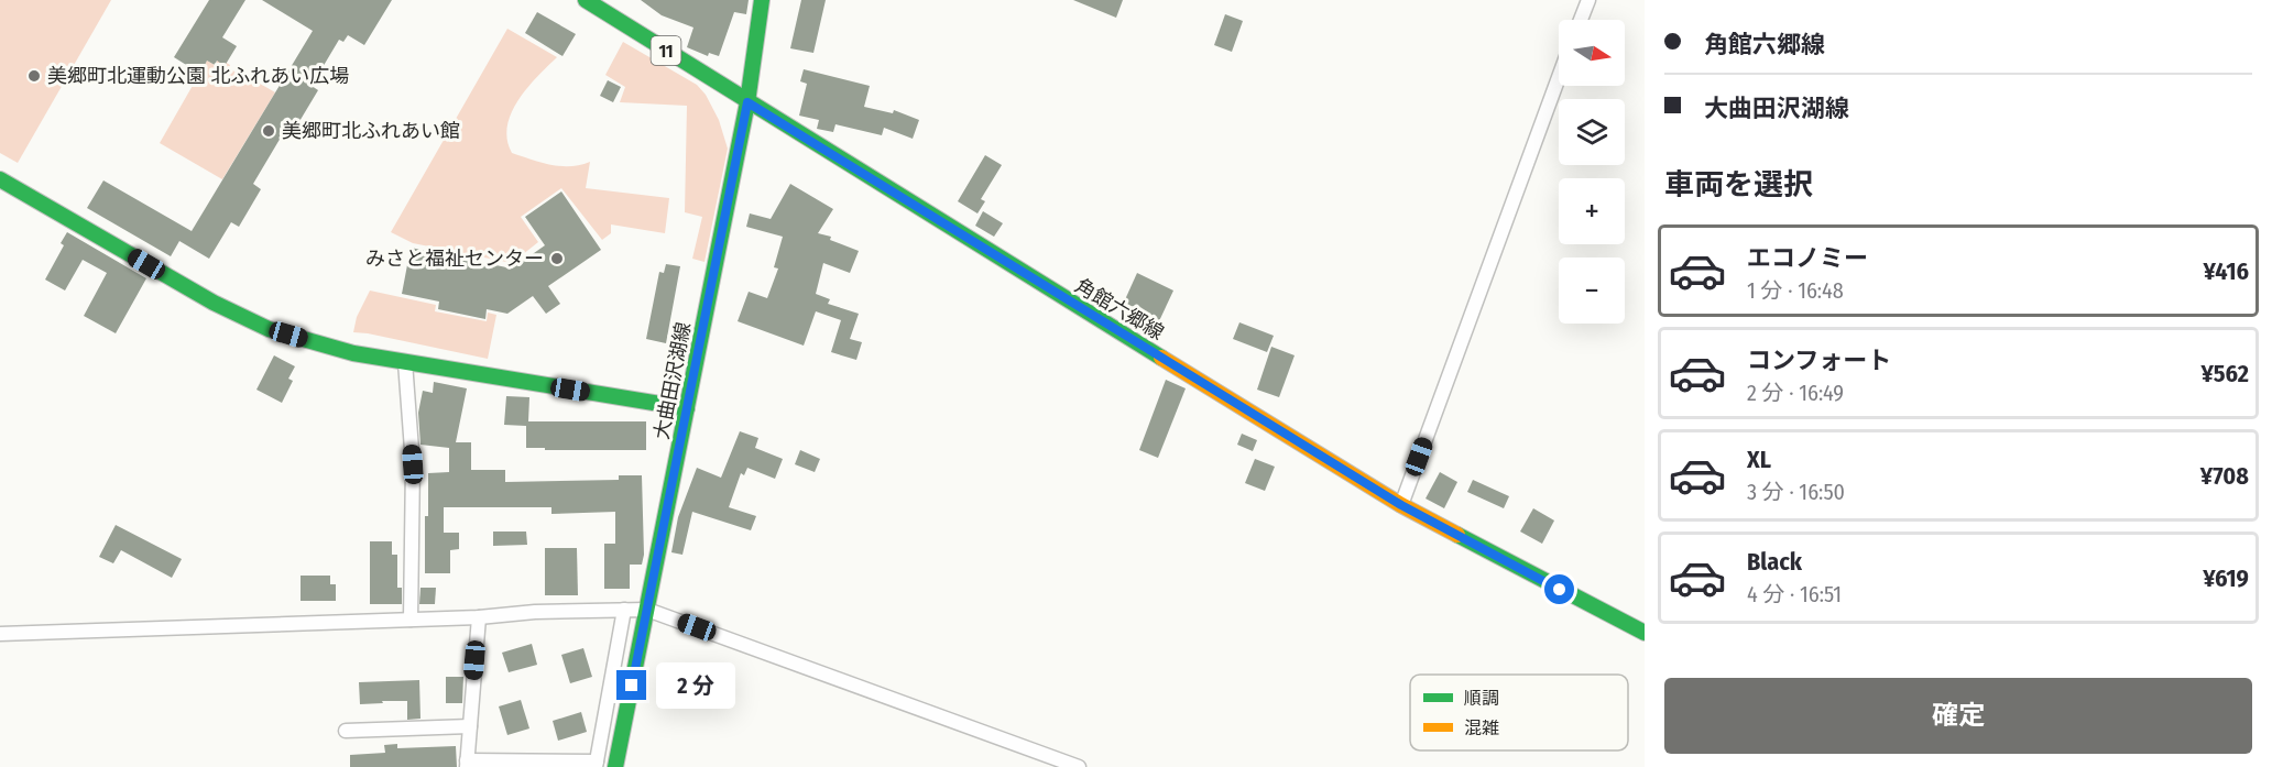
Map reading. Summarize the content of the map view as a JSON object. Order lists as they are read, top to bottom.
{
  "streets": {
    "main road": ["11", "角館六郷線", "大曲田沢湖線"]
  },
  "crossings": [
    ["角館六郷線", "大曲田沢湖線"]
  ],
  "places": ["美郷町北運動公園 北ふれあい広場", "美郷町北ふれあい館", "みさと福祉センター"],
  "legend": ["順調", "混雑"],
  "north": "right",
  "page": {
    "banner": ["角館六郷線", "大曲田沢湖線"],
    "map_buttons": ["+", "−"],
    "heading": "車両を選択",
    "list": [
      {
        "name": "エコノミー",
        "note": "1 分 · 16:48",
        "value": "¥416"
      },
      {
        "name": "コンフォート",
        "note": "2 分 · 16:49",
        "value": "¥562"
      },
      {
        "name": "XL",
        "note": "3 分 · 16:50",
        "value": "¥708"
      },
      {
        "name": "Black",
        "note": "4 分 · 16:51",
        "value": "¥619"
      }
    ],
    "bubble": "2 分",
    "buttons": "確定"
  }
}
